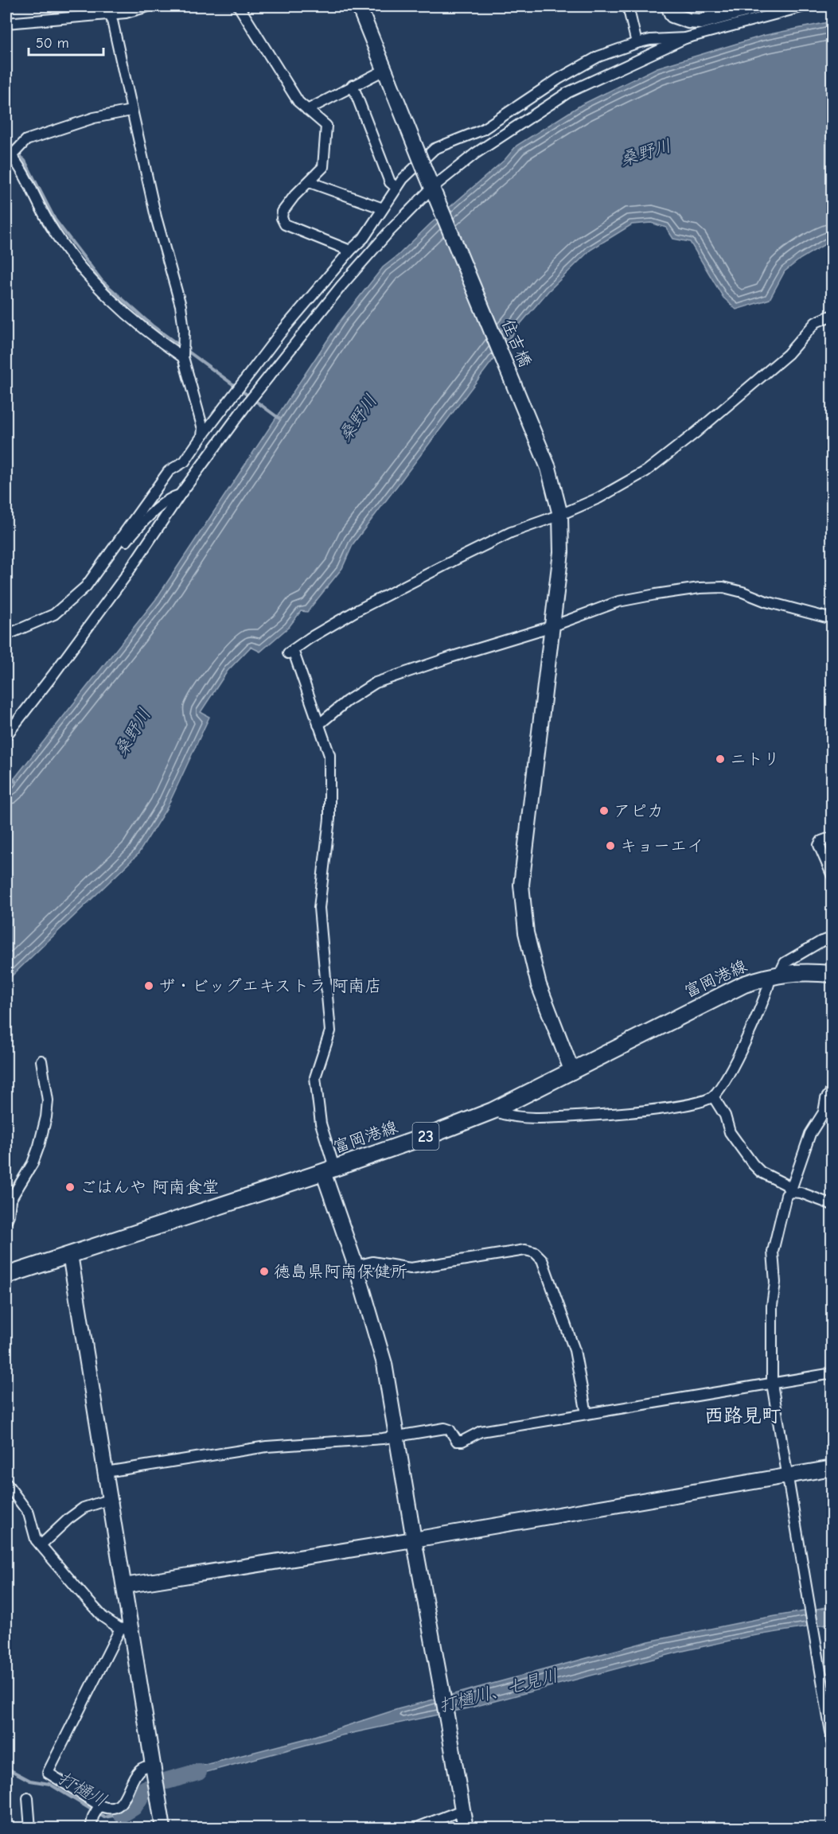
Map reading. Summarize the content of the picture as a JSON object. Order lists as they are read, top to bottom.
{
  "streets": {
    "main road": ["富岡港線", "23"],
    "street": ["住吉橋"]
  },
  "crossings": [
    ["住吉橋", "富岡港線"]
  ],
  "districts": ["西路見町"],
  "water": ["桑野川", "打樋川、七見川", "打樋川"],
  "places": [
    "ニトリ",
    "アピカ",
    "キョーエイ",
    "ザ・ビッグエキストラ 阿南店",
    "ごはんや 阿南食堂",
    "徳島県阿南保健所"
  ],
  "scale_bar": "50 m"
}
